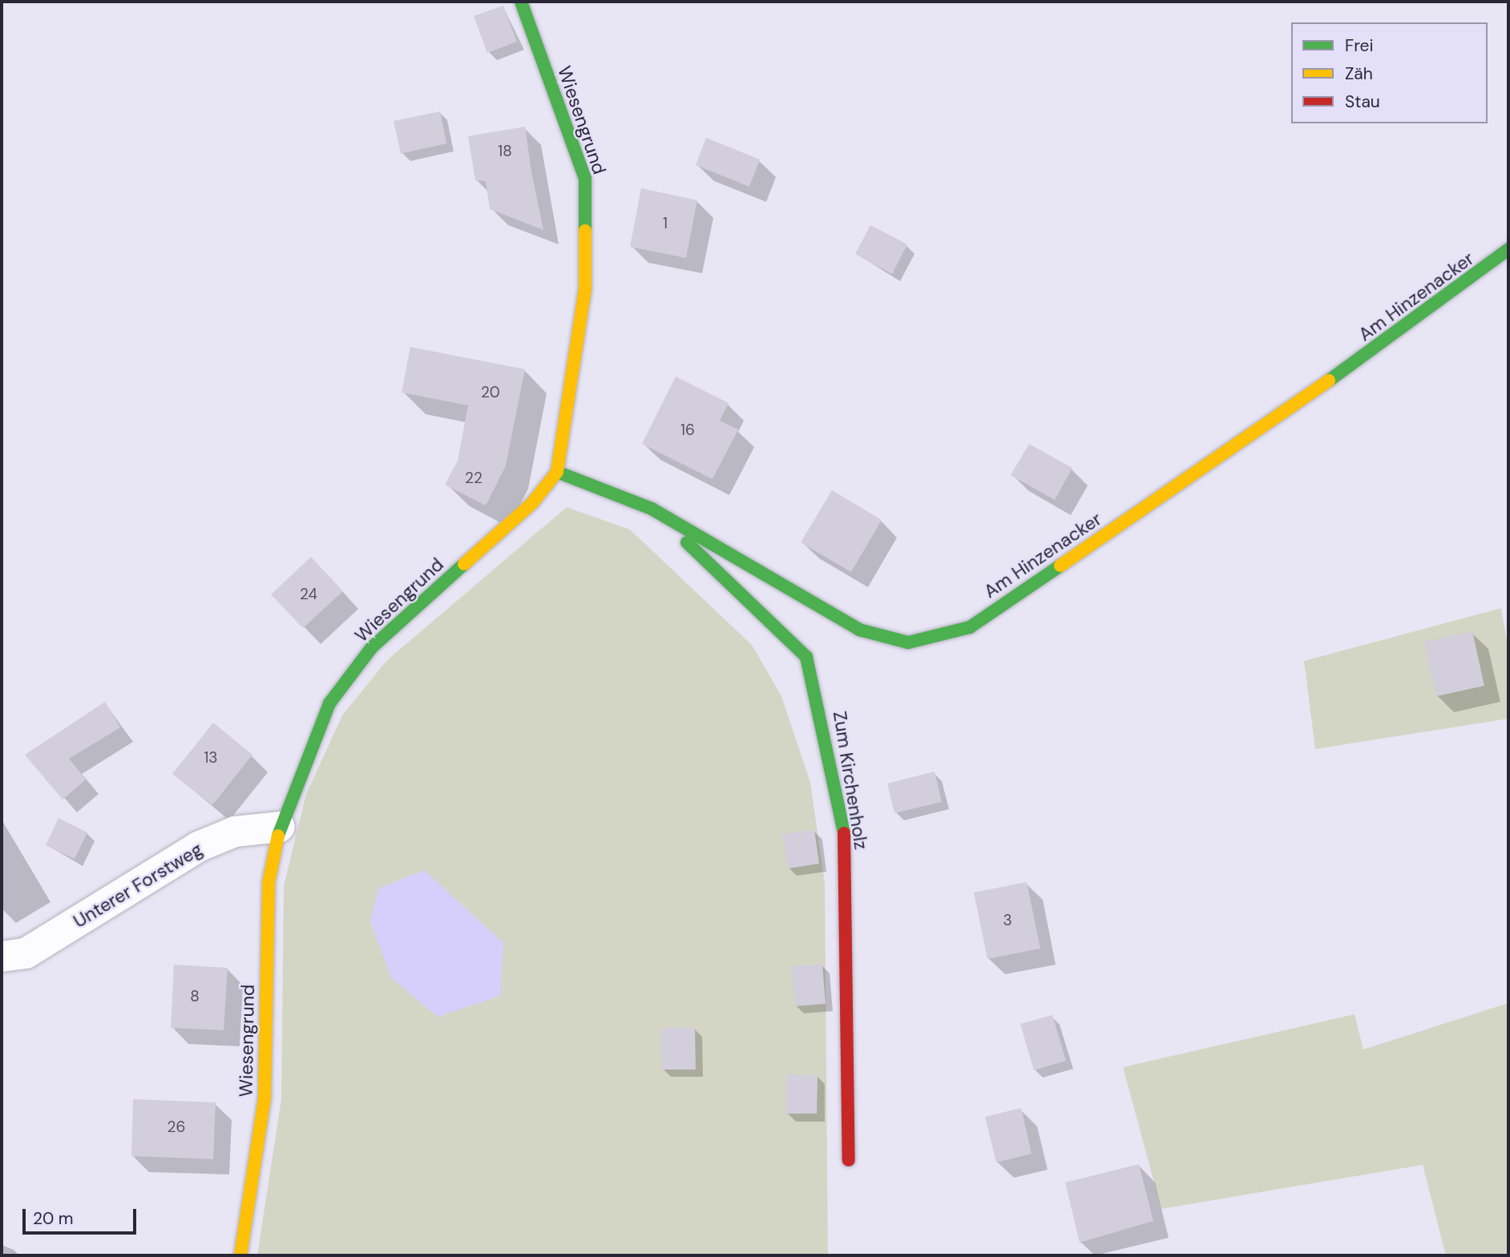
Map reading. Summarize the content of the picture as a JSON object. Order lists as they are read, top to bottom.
{
  "streets": {
    "street": [
      "Wiesengrund",
      "Am Hinzenacker",
      "Zum Kirchenholz",
      "Unterer Forstweg"
    ]
  },
  "crossings": [
    ["Wiesengrund", "Am Hinzenacker"],
    ["Wiesengrund", "Unterer Forstweg"],
    ["Am Hinzenacker", "Zum Kirchenholz"]
  ],
  "house_numbers": [
    "18",
    "1",
    "20",
    "16",
    "22",
    "24",
    "13",
    "3",
    "8",
    "26"
  ],
  "legend": ["Frei", "Zäh", "Stau"],
  "scale_bar": "20 m"
}
